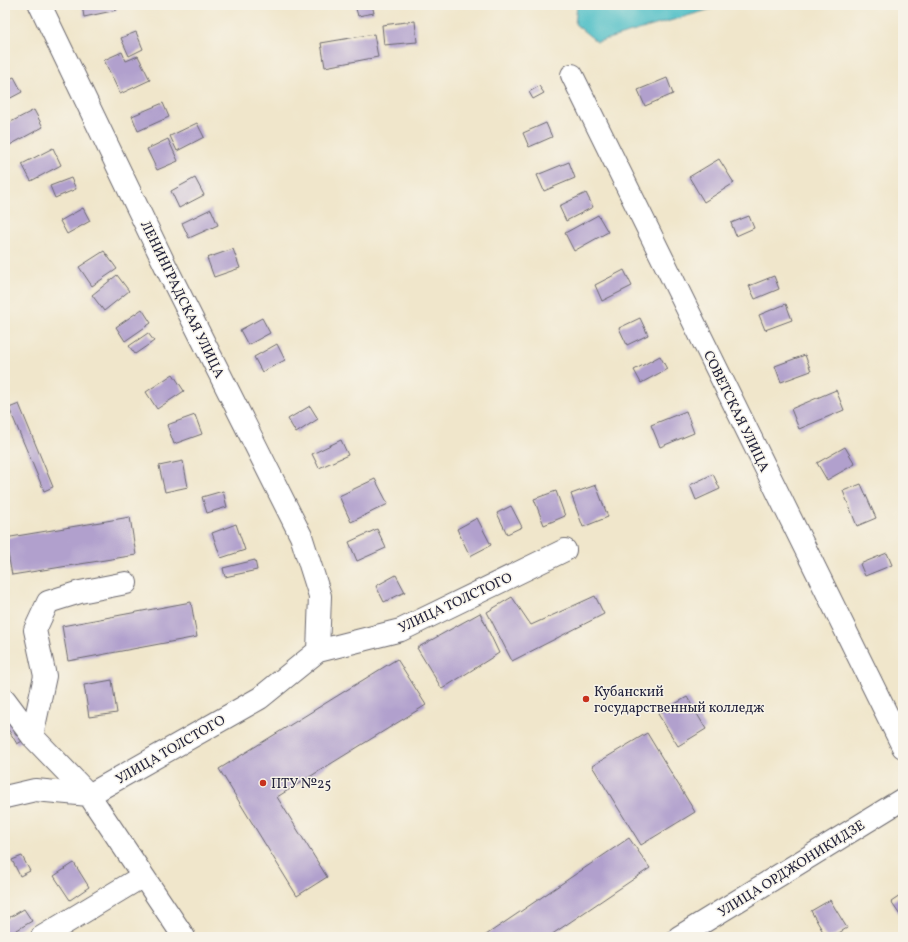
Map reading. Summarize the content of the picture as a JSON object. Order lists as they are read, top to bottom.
{
  "streets": {
    "street": [
      "ЛЕНИНГРАДСКАЯ УЛИЦА",
      "СОВЕТСКАЯ УЛИЦА",
      "УЛИЦА ТОЛСТОГО",
      "УЛИЦА ОРДЖОНИКИДЗЕ"
    ]
  },
  "crossings": [
    ["ЛЕНИНГРАДСКАЯ УЛИЦА", "УЛИЦА ТОЛСТОГО"]
  ],
  "places": ["Кубанский государственный колледж", "ПТУ №25"]
}
